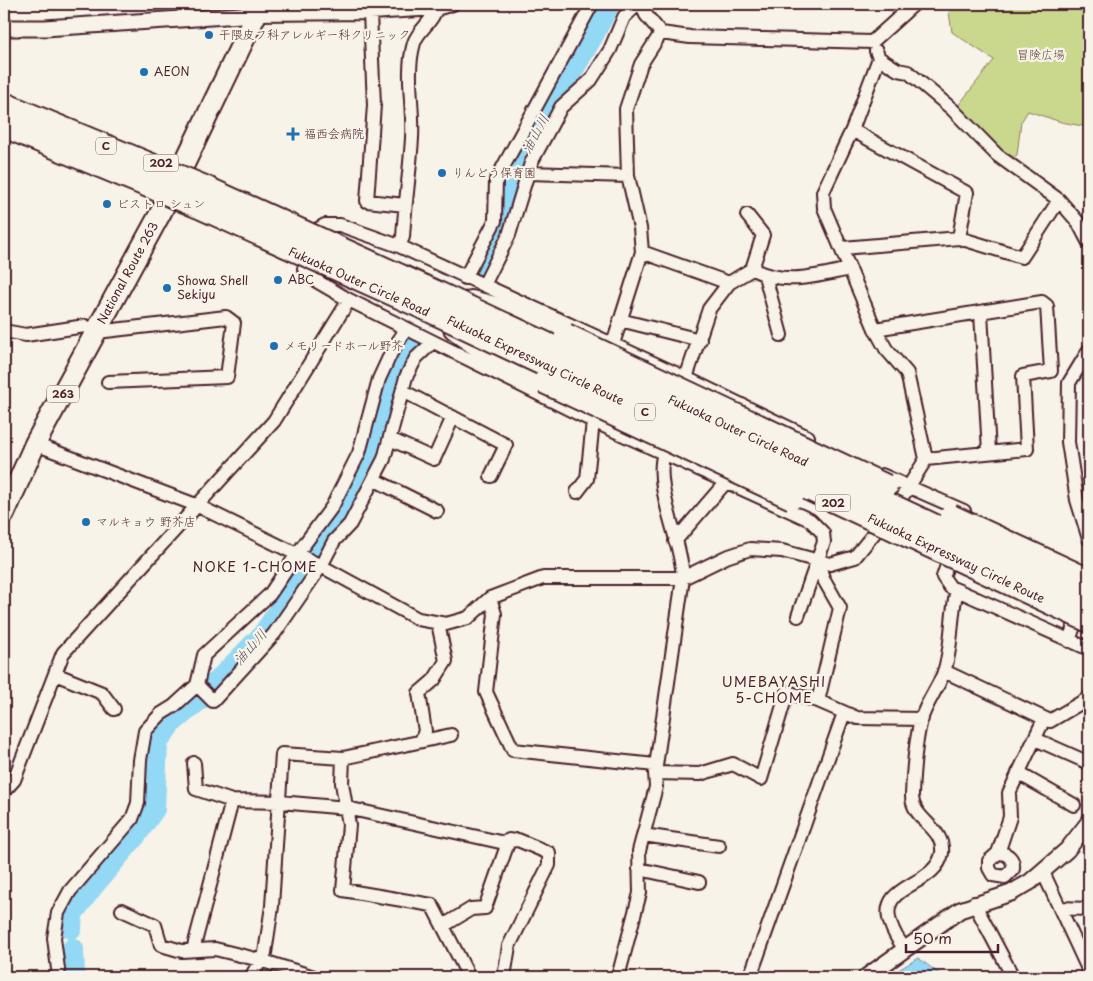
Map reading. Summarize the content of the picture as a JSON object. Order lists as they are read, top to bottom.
{
  "streets": {
    "highway": [
      "C",
      "202",
      "National Route 263",
      "Fukuoka Outer Circle Road",
      "Fukuoka Expressway Circle Route",
      "263"
    ]
  },
  "crossings": [
    ["National Route 263", "Fukuoka Outer Circle Road"],
    ["Fukuoka Outer Circle Road", "Fukuoka Expressway Circle Route"]
  ],
  "districts": ["NOKE 1-CHOME", "UMEBAYASHI 5-CHOME"],
  "water": ["油山川"],
  "parks": ["冒険広場"],
  "places": {
    "other": [
      "干隈皮フ科アレルギー科クリニック",
      "AEON",
      "りんどう保育園",
      "ビストロ シュン",
      "ABC",
      "Showa Shell Sekiyu",
      "メモリードホール野芥",
      "マルキョウ 野芥店"
    ],
    "health": ["福西会病院"]
  },
  "scale_bar": "50 m"
}
